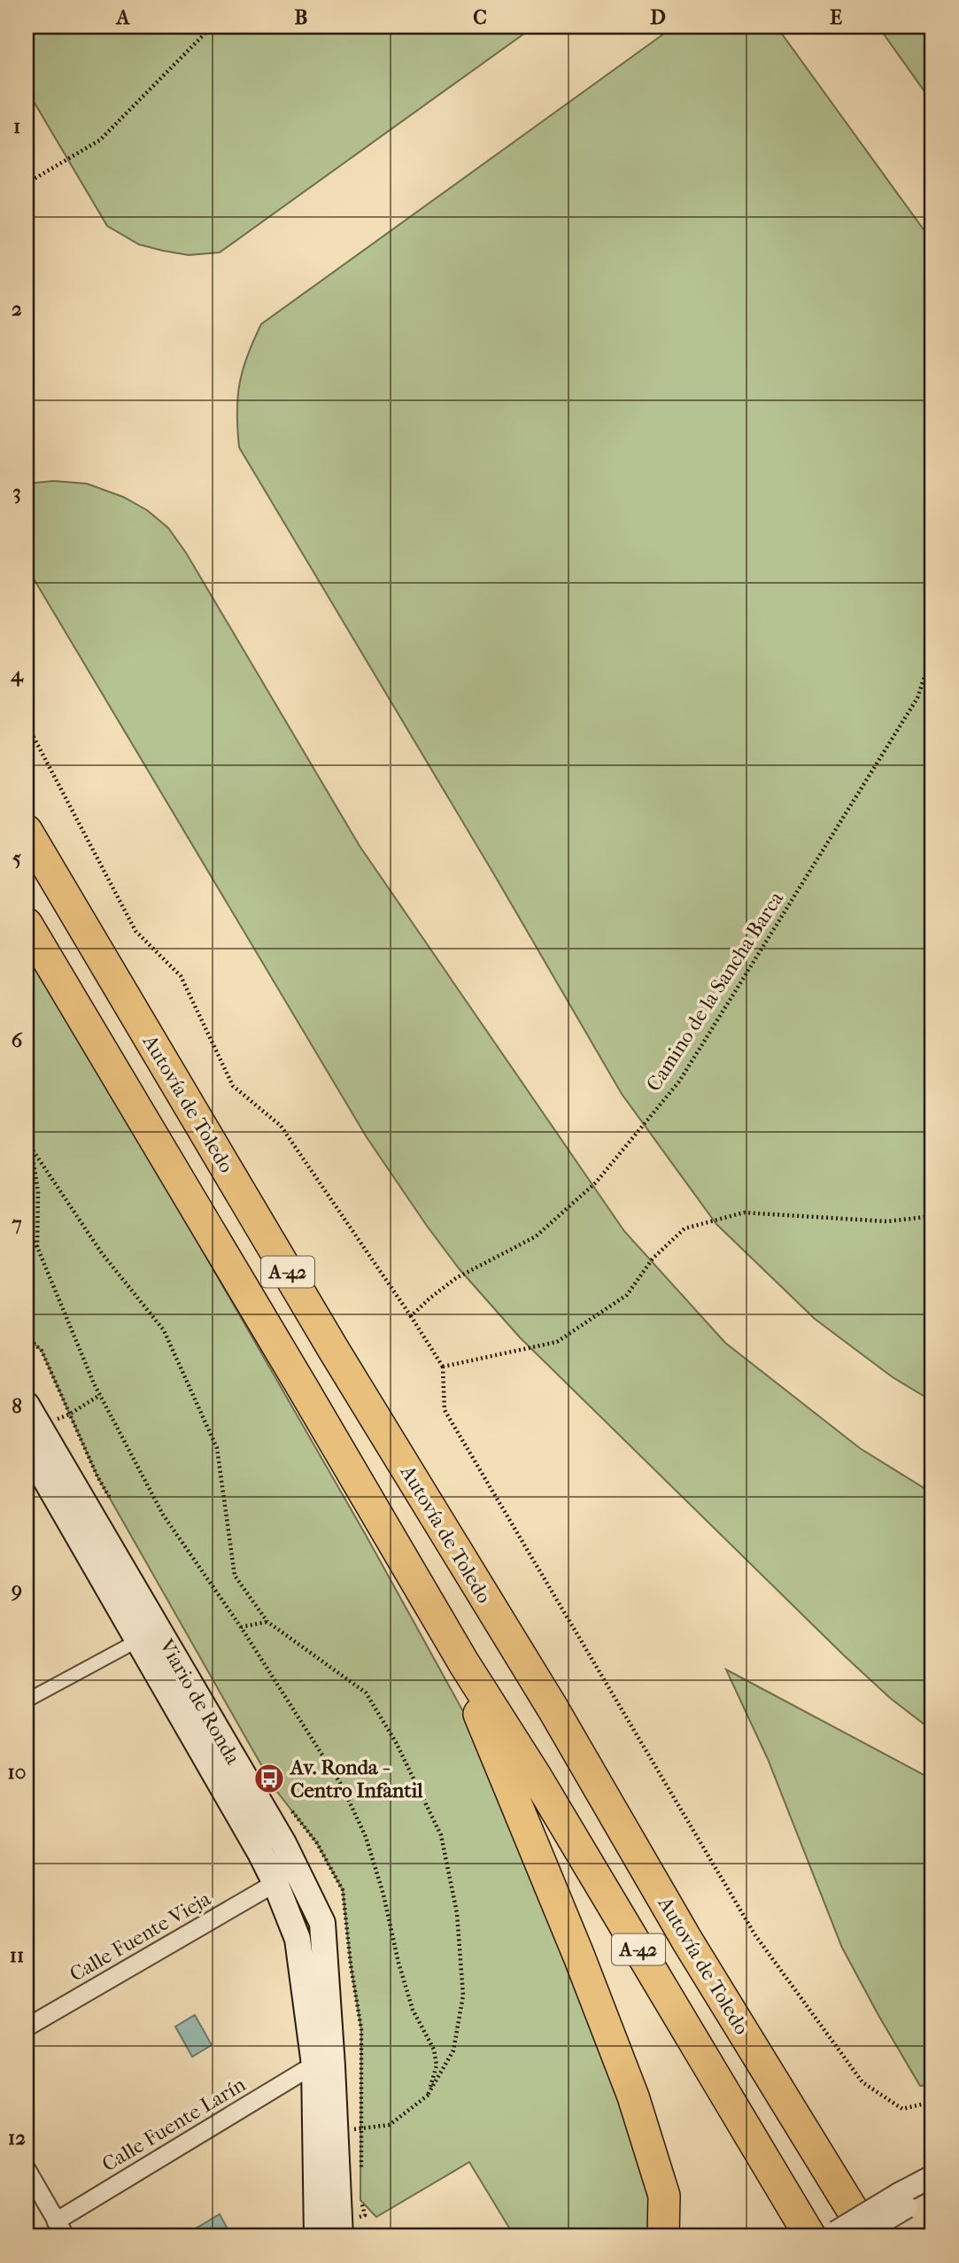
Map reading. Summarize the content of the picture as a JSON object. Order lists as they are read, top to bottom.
{
  "streets": {
    "highway": ["Autovía de Toledo", "A-42"],
    "main road": ["Viario de Ronda"],
    "street": ["Calle Fuente Vieja", "Calle Fuente Larín"],
    "path": ["Camino de la Sancha Barca"]
  },
  "crossings": [
    ["Viario de Ronda", "Calle Fuente Vieja"],
    ["Viario de Ronda", "Calle Fuente Larín"]
  ],
  "places": {
    "bus stop": ["Av. Ronda - Centro Infantil"]
  },
  "grid": {
    "columns": [
      "A",
      "B",
      "C",
      "D",
      "E"
    ],
    "rows": [
      "1",
      "2",
      "3",
      "4",
      "5",
      "6",
      "7",
      "8",
      "9",
      "10",
      "11",
      "12"
    ]
  }
}
